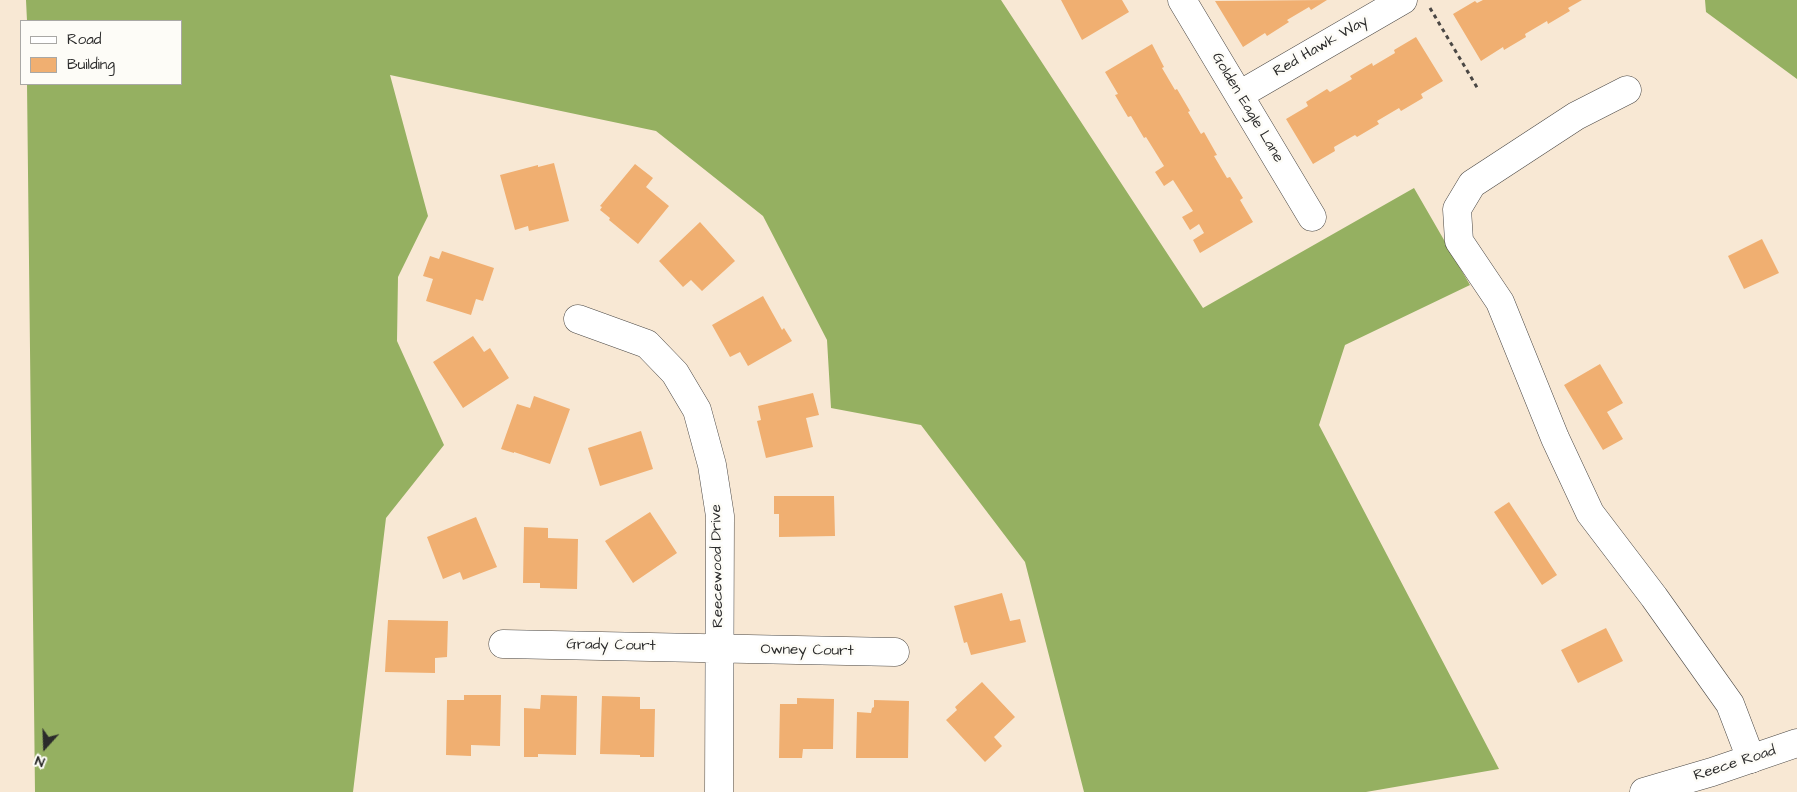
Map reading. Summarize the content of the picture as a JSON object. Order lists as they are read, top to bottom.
{
  "streets": {
    "street": [
      "Red Hawk Way",
      "Golden Eagle Lane",
      "Reecewood Drive",
      "Grady Court",
      "Owney Court",
      "Reece Road"
    ]
  },
  "crossings": [
    ["Red Hawk Way", "Golden Eagle Lane"],
    ["Reecewood Drive", "Grady Court"],
    ["Reecewood Drive", "Owney Court"],
    ["Grady Court", "Owney Court"]
  ],
  "legend": ["Road", "Building"],
  "north": "bottom"
}
